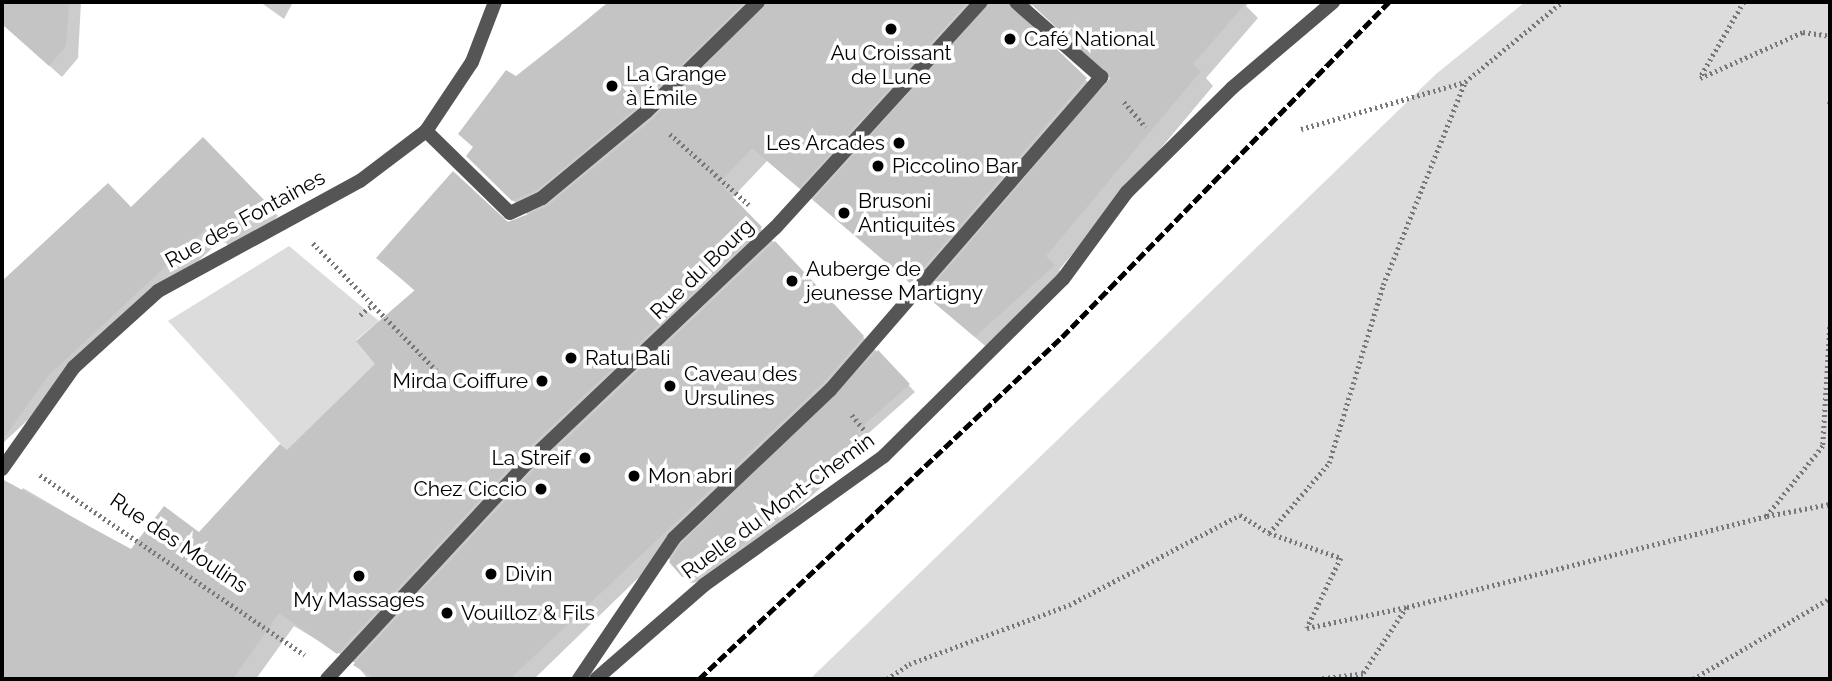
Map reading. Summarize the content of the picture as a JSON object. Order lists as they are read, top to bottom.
{
  "streets": {
    "street": ["Rue des Fontaines", "Rue du Bourg", "Ruelle du Mont-Chemin"],
    "path": ["Rue des Moulins"]
  },
  "crossings": [
    ["Rue des Fontaines", "Rue des Moulins"],
    ["Rue du Bourg", "Rue des Moulins"]
  ],
  "places": [
    "Au Croissant de Lune",
    "Café National",
    "La Grange à Émile",
    "Les Arcades",
    "Piccolino Bar",
    "Brusoni Antiquités",
    "Auberge de jeunesse Martigny",
    "Ratu Bali",
    "Mirda Coiffure",
    "Caveau des Ursulines",
    "La Streif",
    "Mon abri",
    "Chez Ciccio",
    "Divin",
    "My Massages",
    "Vouilloz & Fils"
  ]
}
